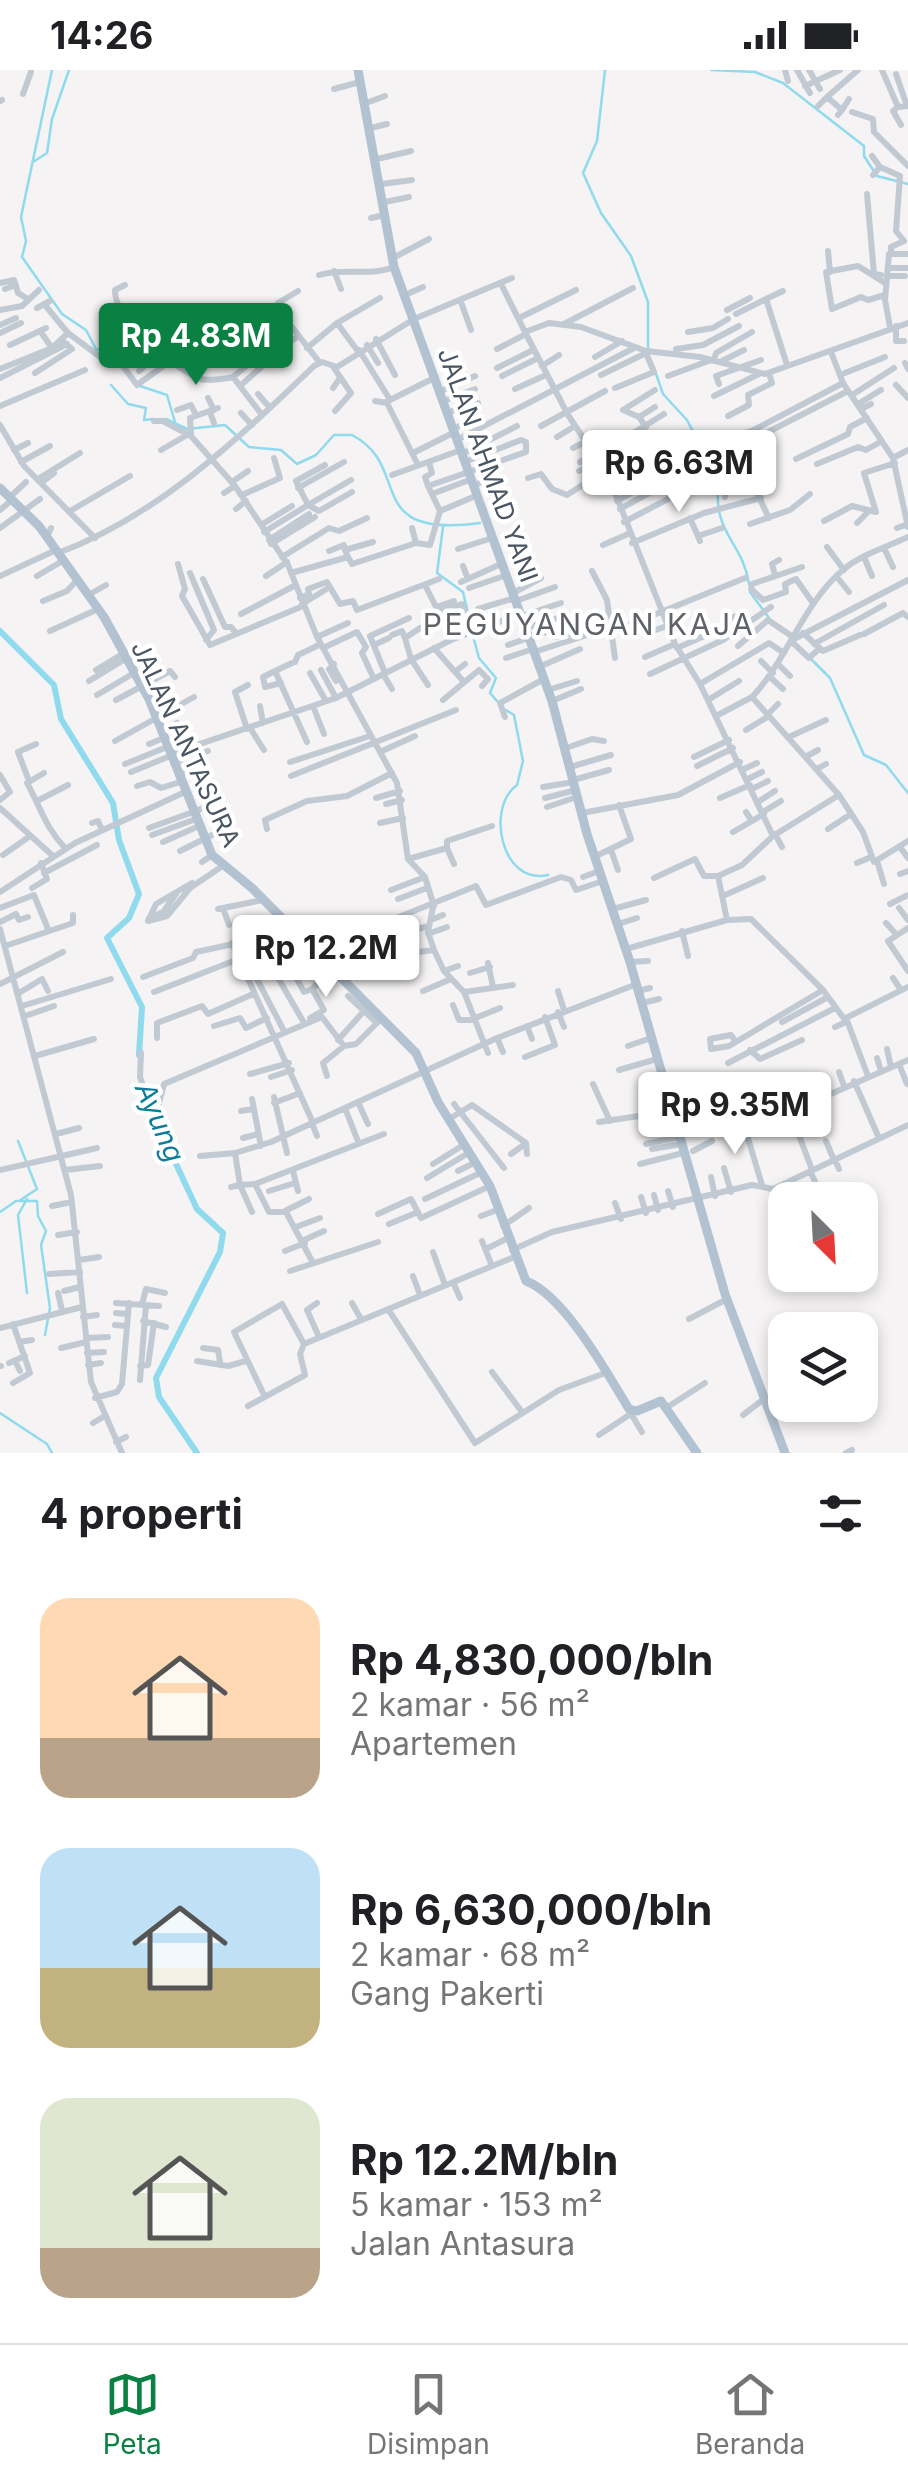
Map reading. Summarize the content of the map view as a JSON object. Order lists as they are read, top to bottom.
{
  "streets": {
    "main road": ["JALAN AHMAD YANI", "JALAN ANTASURA"]
  },
  "districts": ["PEGUYANGAN KAJA"],
  "water": ["Ayung"],
  "north": "bottom right",
  "page": {
    "status": "14:26",
    "price": [
      "Rp 4.83M",
      "Rp 6.63M",
      "Rp 12.2M",
      "Rp 9.35M"
    ],
    "heading": "4 properti",
    "list": [
      {
        "name": "Rp 4,830,000/bln",
        "note": "2 kamar · 56 m² · Apartemen"
      },
      {
        "name": "Rp 6,630,000/bln",
        "note": "2 kamar · 68 m² · Gang Pakerti"
      },
      {
        "name": "Rp 12.2M/bln",
        "note": "5 kamar · 153 m² · Jalan Antasura"
      }
    ],
    "tabs": ["Peta", "Disimpan", "Beranda"]
  }
}
